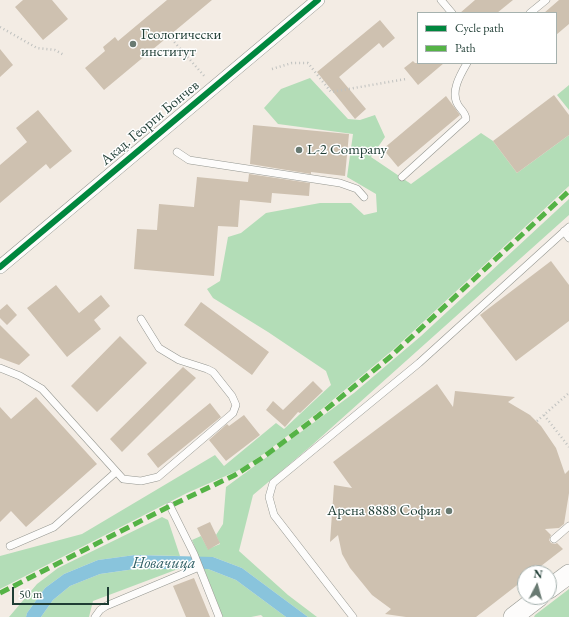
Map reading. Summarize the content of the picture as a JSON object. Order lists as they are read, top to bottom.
{
  "streets": {
    "street": ["Акад. Георги Бончев"]
  },
  "water": ["Новачица"],
  "places": ["Геологически институт", "L-2 Company", "Арена 8888 София"],
  "legend": ["Cycle path", "Path"],
  "scale_bar": "50 m",
  "north": "top"
}
